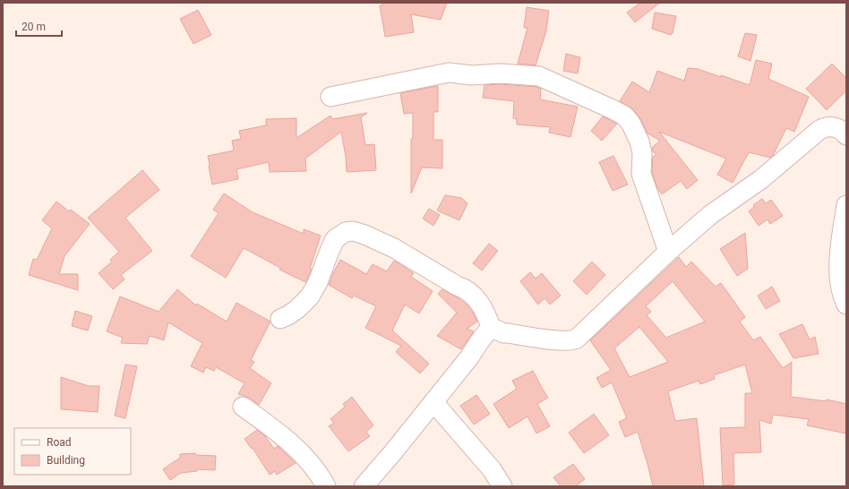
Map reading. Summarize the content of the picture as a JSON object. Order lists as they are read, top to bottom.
{
  "legend": ["Road", "Building"],
  "scale_bar": "20 m"
}
